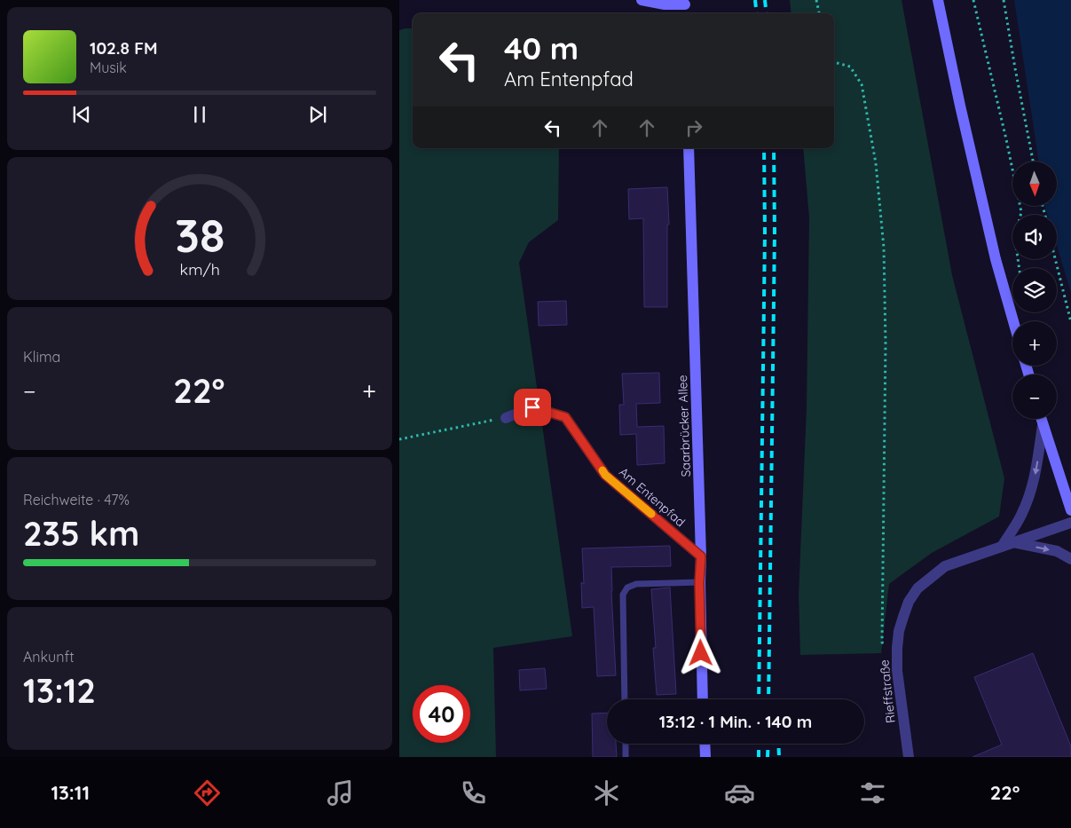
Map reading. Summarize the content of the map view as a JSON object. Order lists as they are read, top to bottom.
{
  "streets": {
    "street": ["Saarbrücker Allee", "Am Entenpfad", "Rieffstraße"]
  },
  "crossings": [
    ["Saarbrücker Allee", "Am Entenpfad"]
  ],
  "north": "bottom",
  "page": {
    "turn": ["40 m", "Am Entenpfad"],
    "song": ["102.8 FM", "Musik"],
    "map_buttons": ["+", "−"],
    "tile": [
      "Klima",
      ["Reichweite · 47%", "235 km"],
      ["Ankunft", "13:12"]
    ],
    "heat": ["−", "22°", "+"],
    "limit": "40",
    "trip": "13:12 · 1 Min. · 140 m",
    "tabs": ["13:11", "22°"],
    "gauge": ["38", "km/h"]
  }
}
